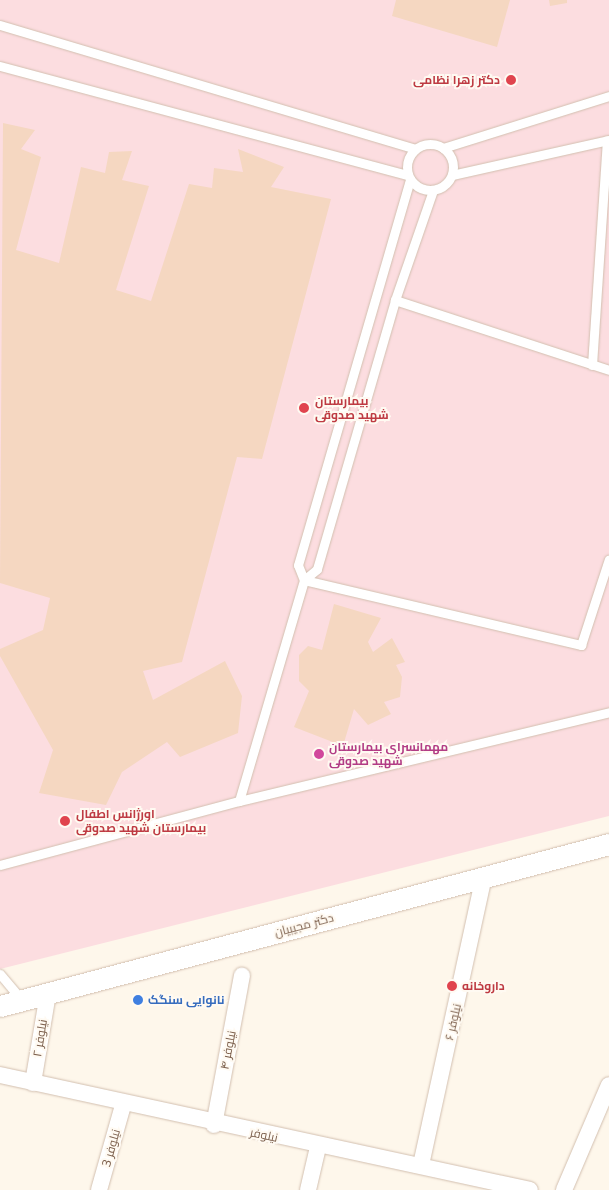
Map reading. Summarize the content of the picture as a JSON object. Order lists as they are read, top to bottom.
{
  "streets": {
    "street": [
      "دکتر مجیبیان",
      "نیلوفر ۶",
      "نیلوفر ۲",
      "نیلوفر ۴",
      "نیلوفر",
      "نیلوفر 3"
    ]
  },
  "crossings": [
    ["دکتر مجیبیان", "نیلوفر ۶"],
    ["دکتر مجیبیان", "نیلوفر ۲"],
    ["نیلوفر ۶", "نیلوفر"],
    ["نیلوفر ۲", "نیلوفر"],
    ["نیلوفر ۴", "نیلوفر"],
    ["نیلوفر", "نیلوفر 3"]
  ],
  "places": [
    "دکتر زهرا نظامی",
    "بیمارستان شهید صدوقی",
    "مهمانسرای بیمارستان شهید صدوقی",
    "اورژانس اطفال بیمارستان شهید صدوقی",
    "داروخانه",
    "نانوایی سنگک"
  ]
}
